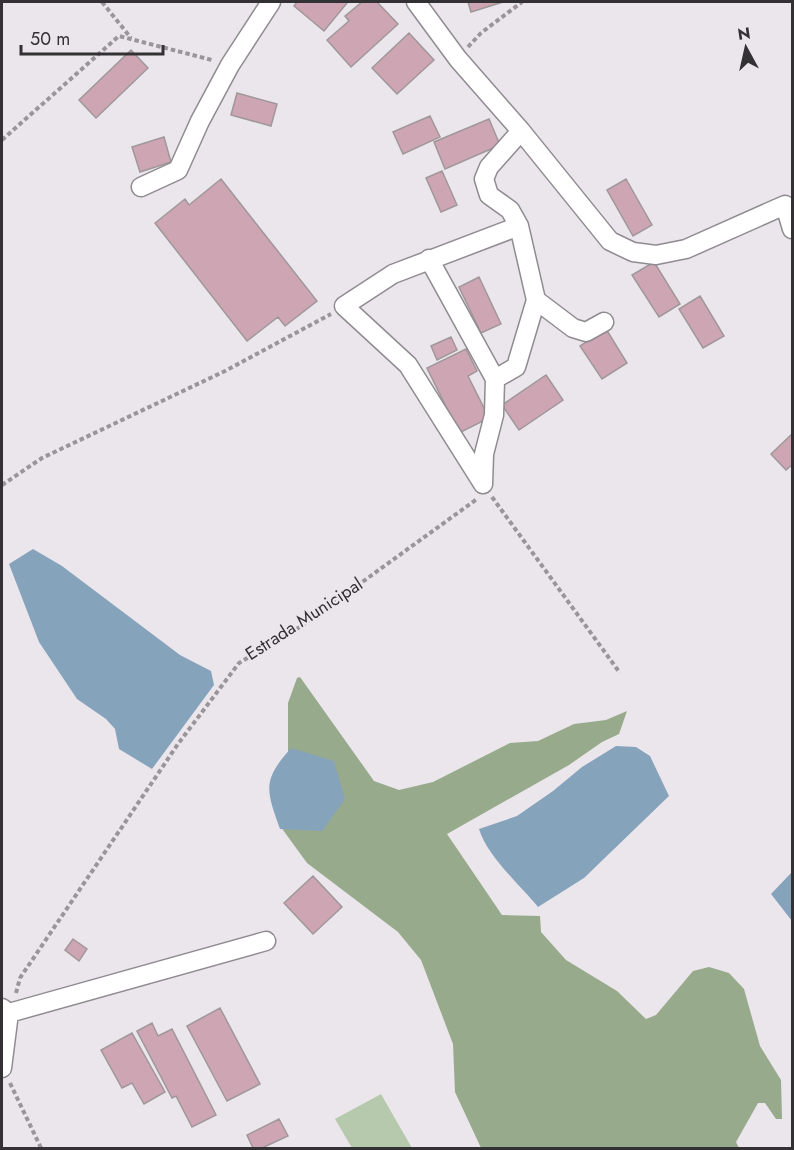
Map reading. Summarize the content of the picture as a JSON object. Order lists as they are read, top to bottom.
{
  "streets": {
    "path": ["Estrada Municipal"]
  },
  "scale_bar": "50 m",
  "north": "top"
}
